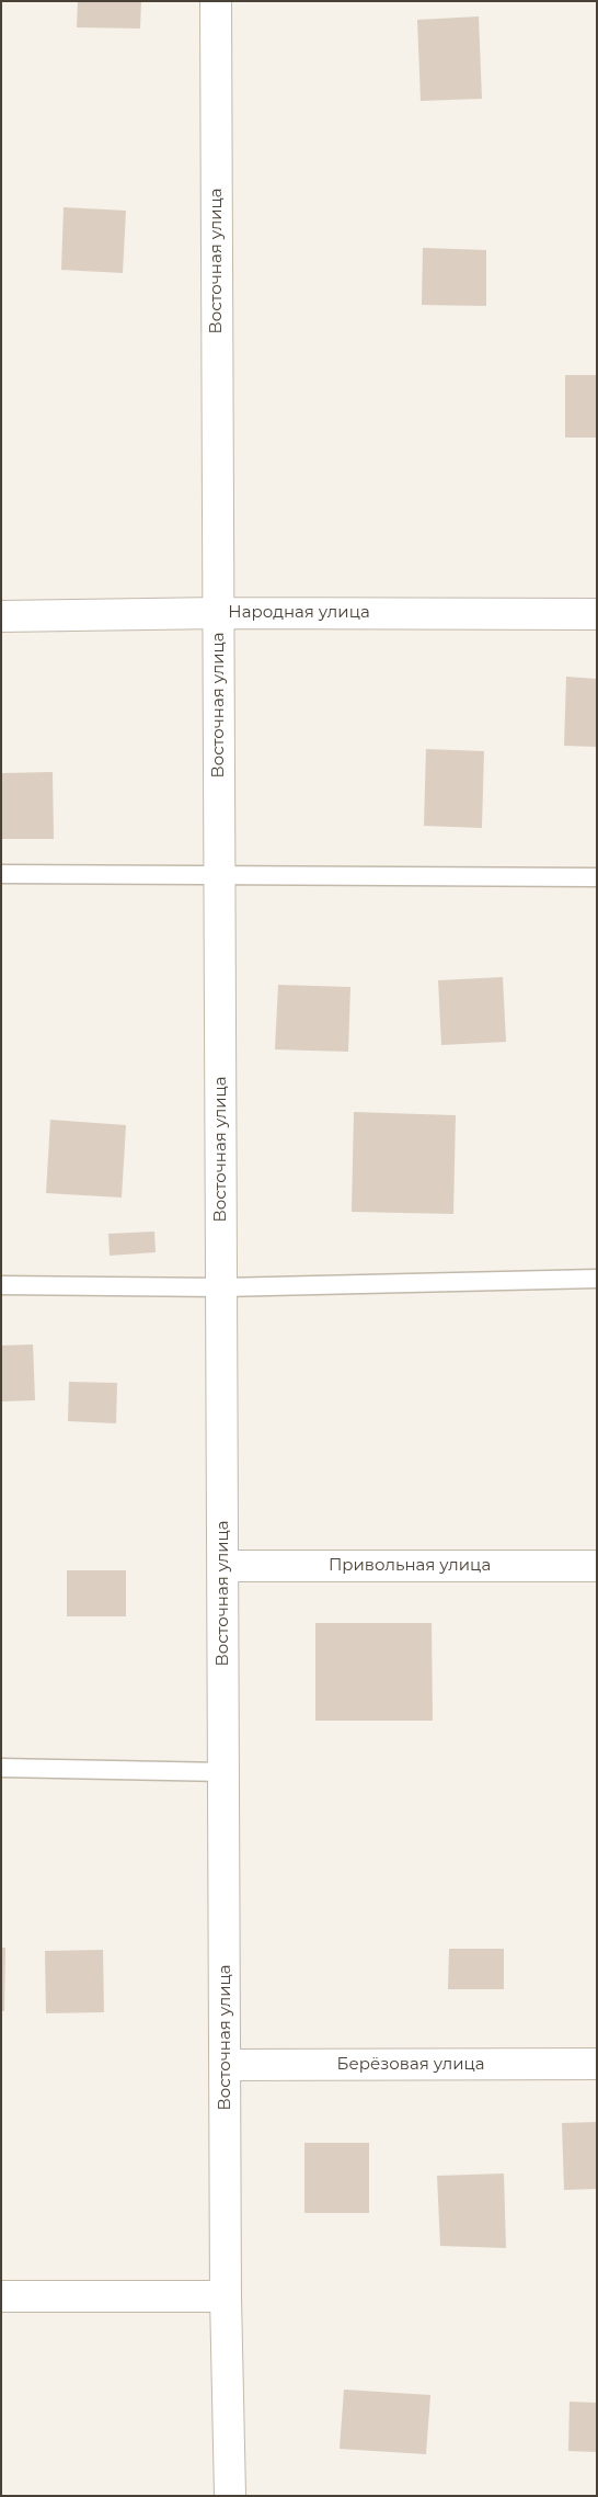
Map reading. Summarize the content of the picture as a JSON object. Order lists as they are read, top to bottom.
{
  "streets": {
    "street": [
      "Восточная улица",
      "Народная улица",
      "Привольная улица",
      "Берёзовая улица"
    ]
  },
  "crossings": [
    ["Восточная улица", "Народная улица"],
    ["Восточная улица", "Привольная улица"],
    ["Восточная улица", "Берёзовая улица"]
  ]
}
